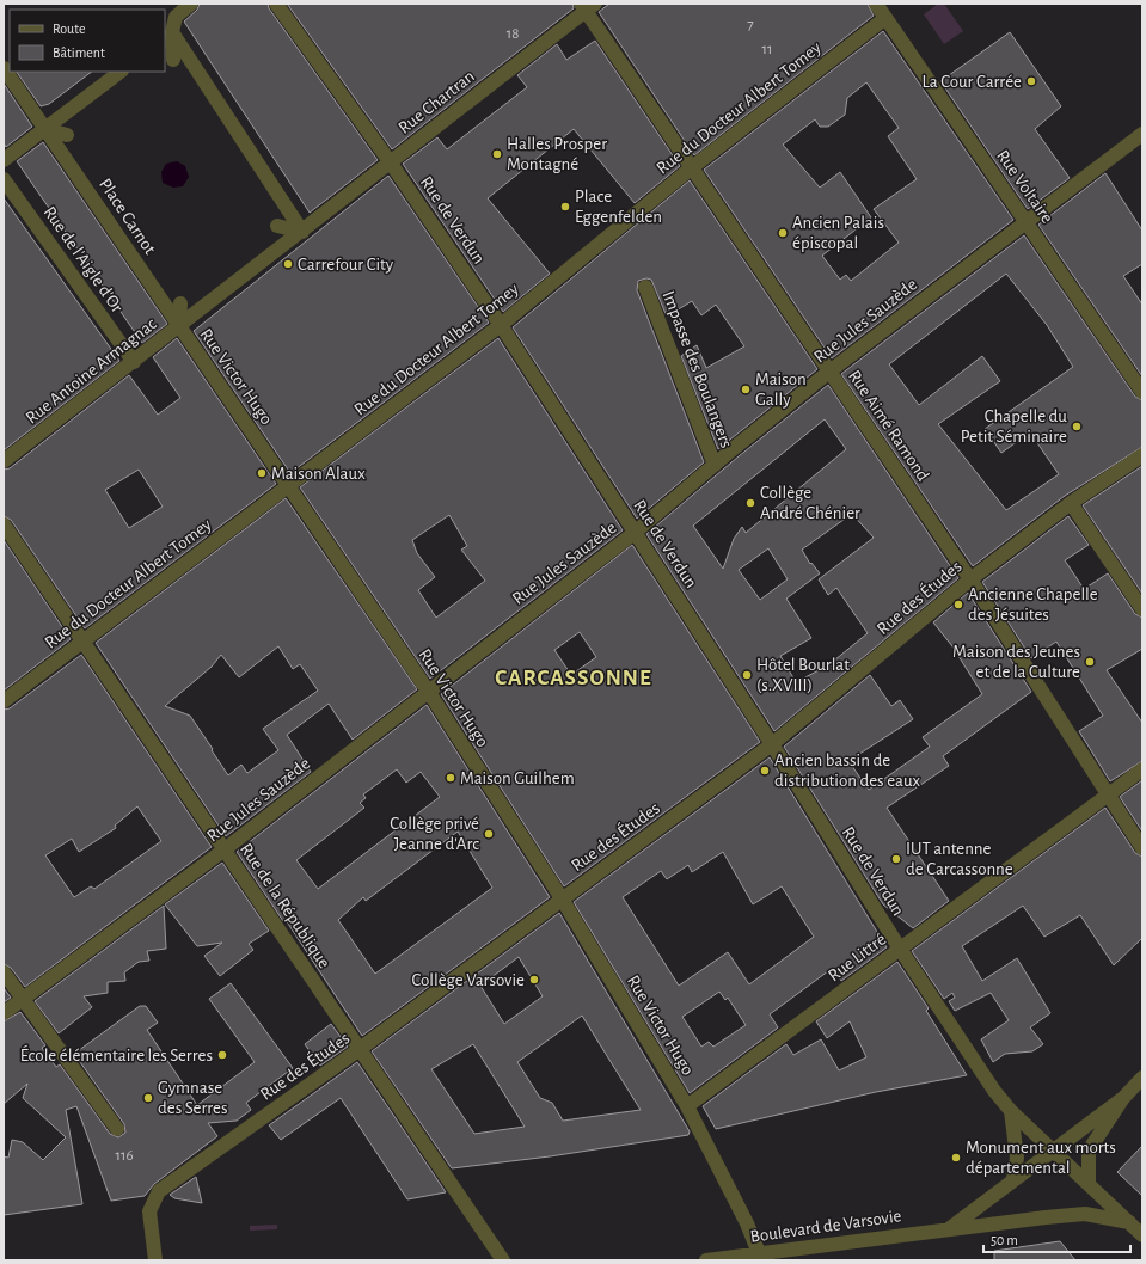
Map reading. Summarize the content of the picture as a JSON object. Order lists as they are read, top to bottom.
{
  "streets": {
    "street": [
      "Rue Chartran",
      "Rue du Docteur Albert Tomey",
      "Rue Voltaire",
      "Place Carnot",
      "Rue de Verdun",
      "Rue de l'Aigle d'Or",
      "Rue Jules Sauzède",
      "Impasse des Boulangers",
      "Rue Antoine Armagnac",
      "Rue Victor Hugo",
      "Rue Aimé Ramond",
      "Rue des Études",
      "Rue de la République",
      "Rue Littré",
      "Boulevard de Varsovie"
    ]
  },
  "crossings": [
    ["Rue Chartran", "Rue de Verdun"],
    ["Rue Chartran", "Rue Aimé Ramond"],
    ["Rue du Docteur Albert Tomey", "Rue Voltaire"],
    ["Rue du Docteur Albert Tomey", "Rue de Verdun"],
    ["Rue du Docteur Albert Tomey", "Rue Victor Hugo"],
    ["Rue du Docteur Albert Tomey", "Rue Aimé Ramond"],
    ["Rue du Docteur Albert Tomey", "Rue de la République"],
    ["Rue Voltaire", "Rue Jules Sauzède"],
    ["Place Carnot", "Rue Antoine Armagnac"],
    ["Place Carnot", "Rue Victor Hugo"],
    ["Rue de Verdun", "Rue Jules Sauzède"],
    ["Rue de Verdun", "Rue des Études"],
    ["Rue de Verdun", "Rue Littré"],
    ["Rue de Verdun", "Boulevard de Varsovie"],
    ["Rue de l'Aigle d'Or", "Rue Antoine Armagnac"],
    ["Rue Jules Sauzède", "Impasse des Boulangers"],
    ["Rue Jules Sauzède", "Rue Victor Hugo"],
    ["Rue Jules Sauzède", "Rue Aimé Ramond"],
    ["Rue Jules Sauzède", "Rue de la République"],
    ["Rue Antoine Armagnac", "Rue Victor Hugo"],
    ["Rue Victor Hugo", "Rue des Études"],
    ["Rue Victor Hugo", "Rue Littré"],
    ["Rue Victor Hugo", "Boulevard de Varsovie"],
    ["Rue Aimé Ramond", "Rue des Études"],
    ["Rue Aimé Ramond", "Rue Littré"],
    ["Rue des Études", "Rue de la République"]
  ],
  "districts": ["CARCASSONNE"],
  "places": [
    "La Cour Carrée",
    "Halles Prosper Montagné",
    "Place Eggenfelden",
    "Ancien Palais épiscopal",
    "Carrefour City",
    "Maison Gally",
    "Chapelle du Petit Séminaire",
    "Maison Alaux",
    "Collège André Chénier",
    "Ancienne Chapelle des Jésuites",
    "Maison des Jeunes et de la Culture",
    "Hôtel Bourlat (s.XVIII)",
    "Ancien bassin de distribution des eaux",
    "Maison Guilhem",
    "Collège privé Jeanne d'Arc",
    "IUT antenne de Carcassonne",
    "Collège Varsovie",
    "École élémentaire les Serres",
    "Gymnase des Serres",
    "Monument aux morts départemental"
  ],
  "house_numbers": [
    "7",
    "18",
    "11",
    "116"
  ],
  "legend": ["Route", "Bâtiment"],
  "scale_bar": "50 m"
}
